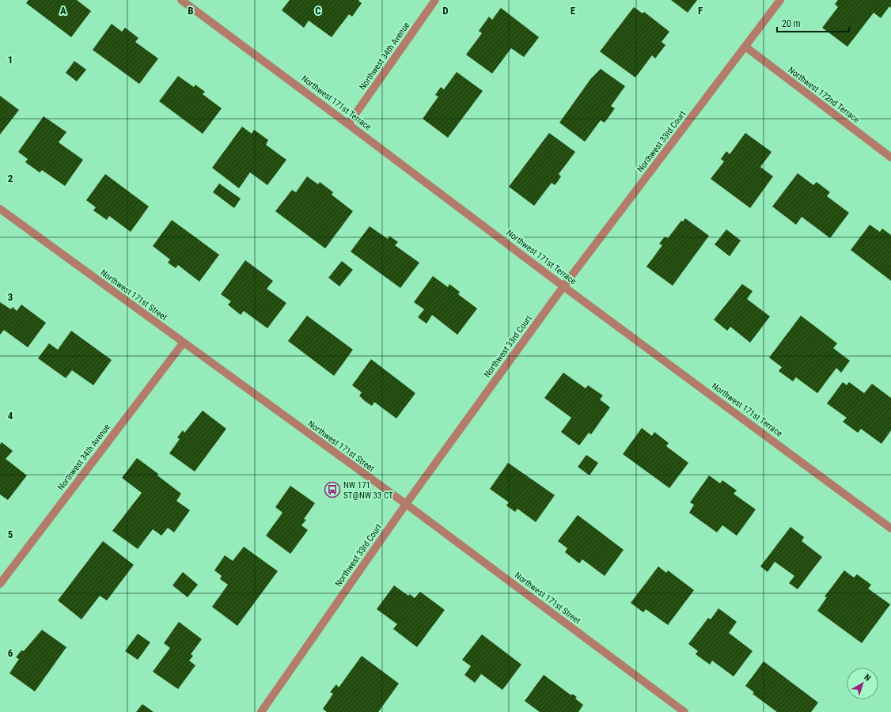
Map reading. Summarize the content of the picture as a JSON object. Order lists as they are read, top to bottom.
{
  "streets": {
    "street": [
      "Northwest 34th Avenue",
      "Northwest 172nd Terrace",
      "Northwest 171st Terrace",
      "Northwest 33rd Court",
      "Northwest 171st Street"
    ]
  },
  "crossings": [
    ["Northwest 34th Avenue", "Northwest 171st Terrace"],
    ["Northwest 34th Avenue", "Northwest 171st Street"],
    ["Northwest 172nd Terrace", "Northwest 33rd Court"],
    ["Northwest 171st Terrace", "Northwest 33rd Court"],
    ["Northwest 33rd Court", "Northwest 171st Street"]
  ],
  "places": {
    "bus stop": ["NW 171 ST@NW 33 CT"]
  },
  "scale_bar": "20 m",
  "north": "top right",
  "grid": {
    "columns": [
      "A",
      "B",
      "C",
      "D",
      "E",
      "F"
    ],
    "rows": [
      "1",
      "2",
      "3",
      "4",
      "5",
      "6"
    ]
  }
}
